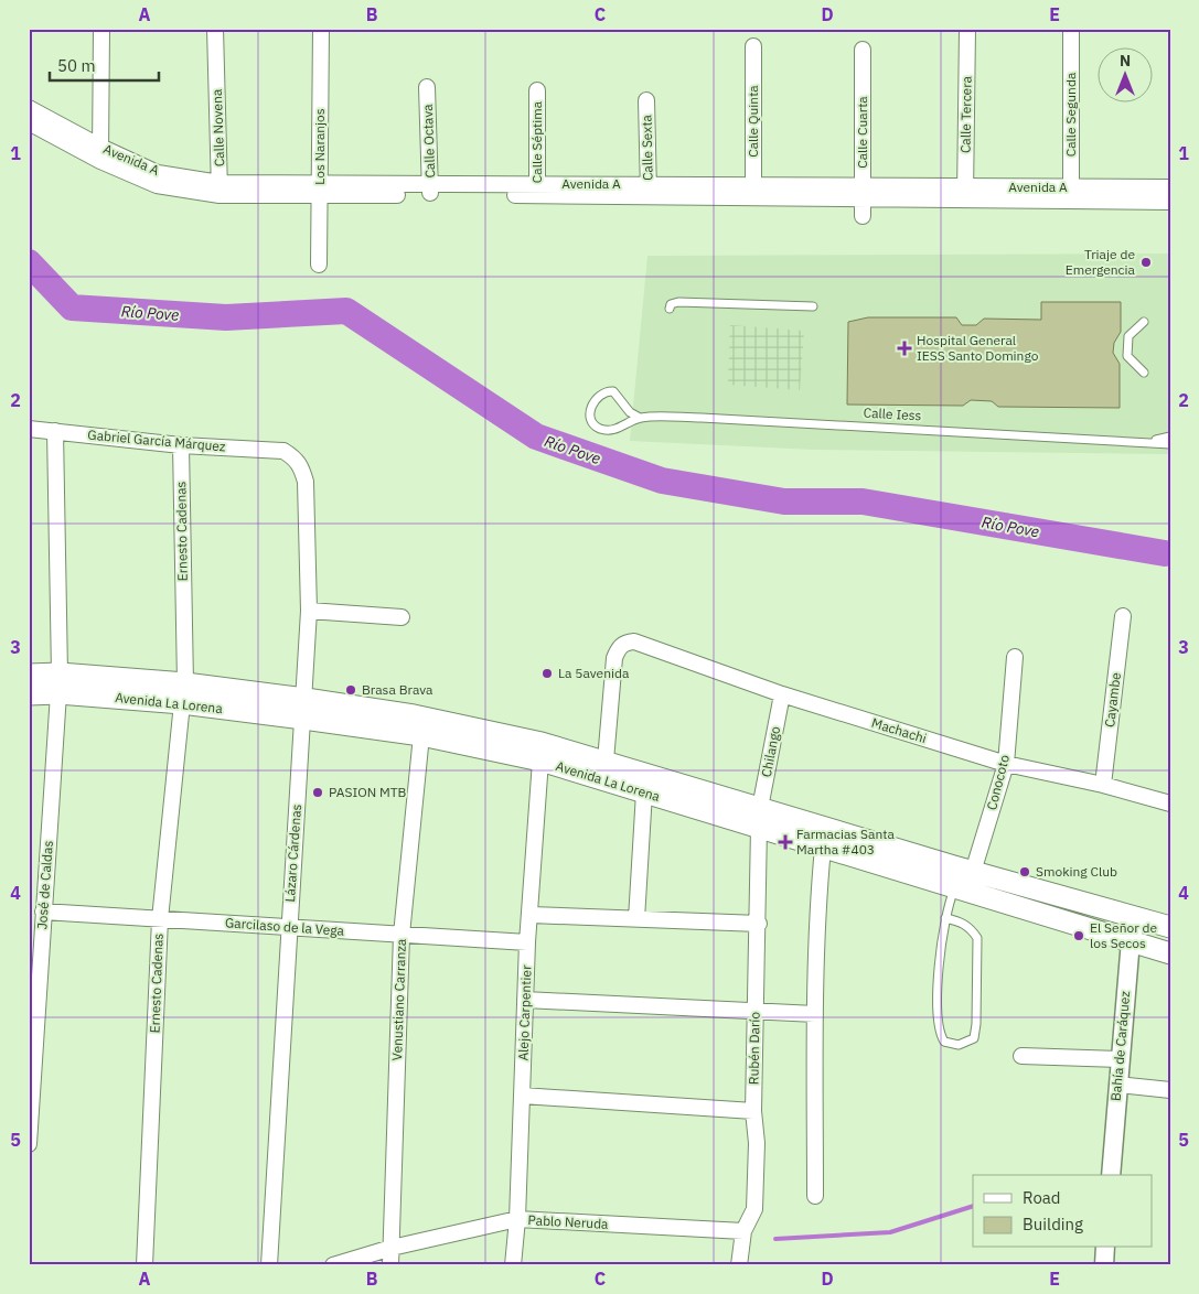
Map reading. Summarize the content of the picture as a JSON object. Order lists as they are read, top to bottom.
{
  "streets": {
    "main road": ["Avenida La Lorena"],
    "street": [
      "Calle Tercera",
      "Calle Segunda",
      "Calle Quinta",
      "Calle Novena",
      "Calle Cuarta",
      "Calle Octava",
      "Calle Séptima",
      "Los Naranjos",
      "Calle Sexta",
      "Avenida A",
      "Gabriel García Márquez",
      "Ernesto Cadenas",
      "Cayambe",
      "Machachi",
      "Chilango",
      "Conocoto",
      "Lázaro Cárdenas",
      "José de Caldas",
      "Garcilaso de la Vega",
      "Venustiano Carranza",
      "Alejo Carpentier",
      "Bahía de Caráquez",
      "Rubén Darío",
      "Pablo Neruda"
    ],
    "lane": ["Calle Iess"]
  },
  "crossings": [
    ["Calle Tercera", "Avenida A"],
    ["Calle Segunda", "Avenida A"],
    ["Calle Quinta", "Avenida A"],
    ["Calle Novena", "Avenida A"],
    ["Calle Cuarta", "Avenida A"],
    ["Calle Octava", "Avenida A"],
    ["Calle Séptima", "Avenida A"],
    ["Los Naranjos", "Avenida A"],
    ["Calle Sexta", "Avenida A"],
    ["Gabriel García Márquez", "Ernesto Cadenas"],
    ["Gabriel García Márquez", "Lázaro Cárdenas"],
    ["Gabriel García Márquez", "José de Caldas"],
    ["Ernesto Cadenas", "Avenida La Lorena"],
    ["Ernesto Cadenas", "Garcilaso de la Vega"],
    ["Cayambe", "Machachi"],
    ["Avenida La Lorena", "Machachi"],
    ["Avenida La Lorena", "Chilango"],
    ["Avenida La Lorena", "Conocoto"],
    ["Avenida La Lorena", "Lázaro Cárdenas"],
    ["Avenida La Lorena", "José de Caldas"],
    ["Avenida La Lorena", "Venustiano Carranza"],
    ["Avenida La Lorena", "Alejo Carpentier"],
    ["Avenida La Lorena", "Bahía de Caráquez"],
    ["Avenida La Lorena", "Rubén Darío"],
    ["Machachi", "Chilango"],
    ["Machachi", "Conocoto"],
    ["Chilango", "Rubén Darío"],
    ["Lázaro Cárdenas", "Garcilaso de la Vega"],
    ["José de Caldas", "Garcilaso de la Vega"],
    ["Garcilaso de la Vega", "Venustiano Carranza"],
    ["Garcilaso de la Vega", "Alejo Carpentier"],
    ["Venustiano Carranza", "Pablo Neruda"],
    ["Alejo Carpentier", "Pablo Neruda"],
    ["Rubén Darío", "Pablo Neruda"]
  ],
  "water": ["Río Pove"],
  "places": {
    "other": [
      "Triaje de Emergencia",
      "La 5avenida",
      "Brasa Brava",
      "PASION MTB",
      "Smoking Club",
      "El Señor de los Secos"
    ],
    "health": ["Hospital General IESS Santo Domingo", "Farmacias Santa Martha #403"]
  },
  "legend": ["Road", "Building"],
  "scale_bar": "50 m",
  "north": "top",
  "grid": {
    "columns": [
      "A",
      "B",
      "C",
      "D",
      "E"
    ],
    "rows": [
      "1",
      "2",
      "3",
      "4",
      "5"
    ]
  }
}
